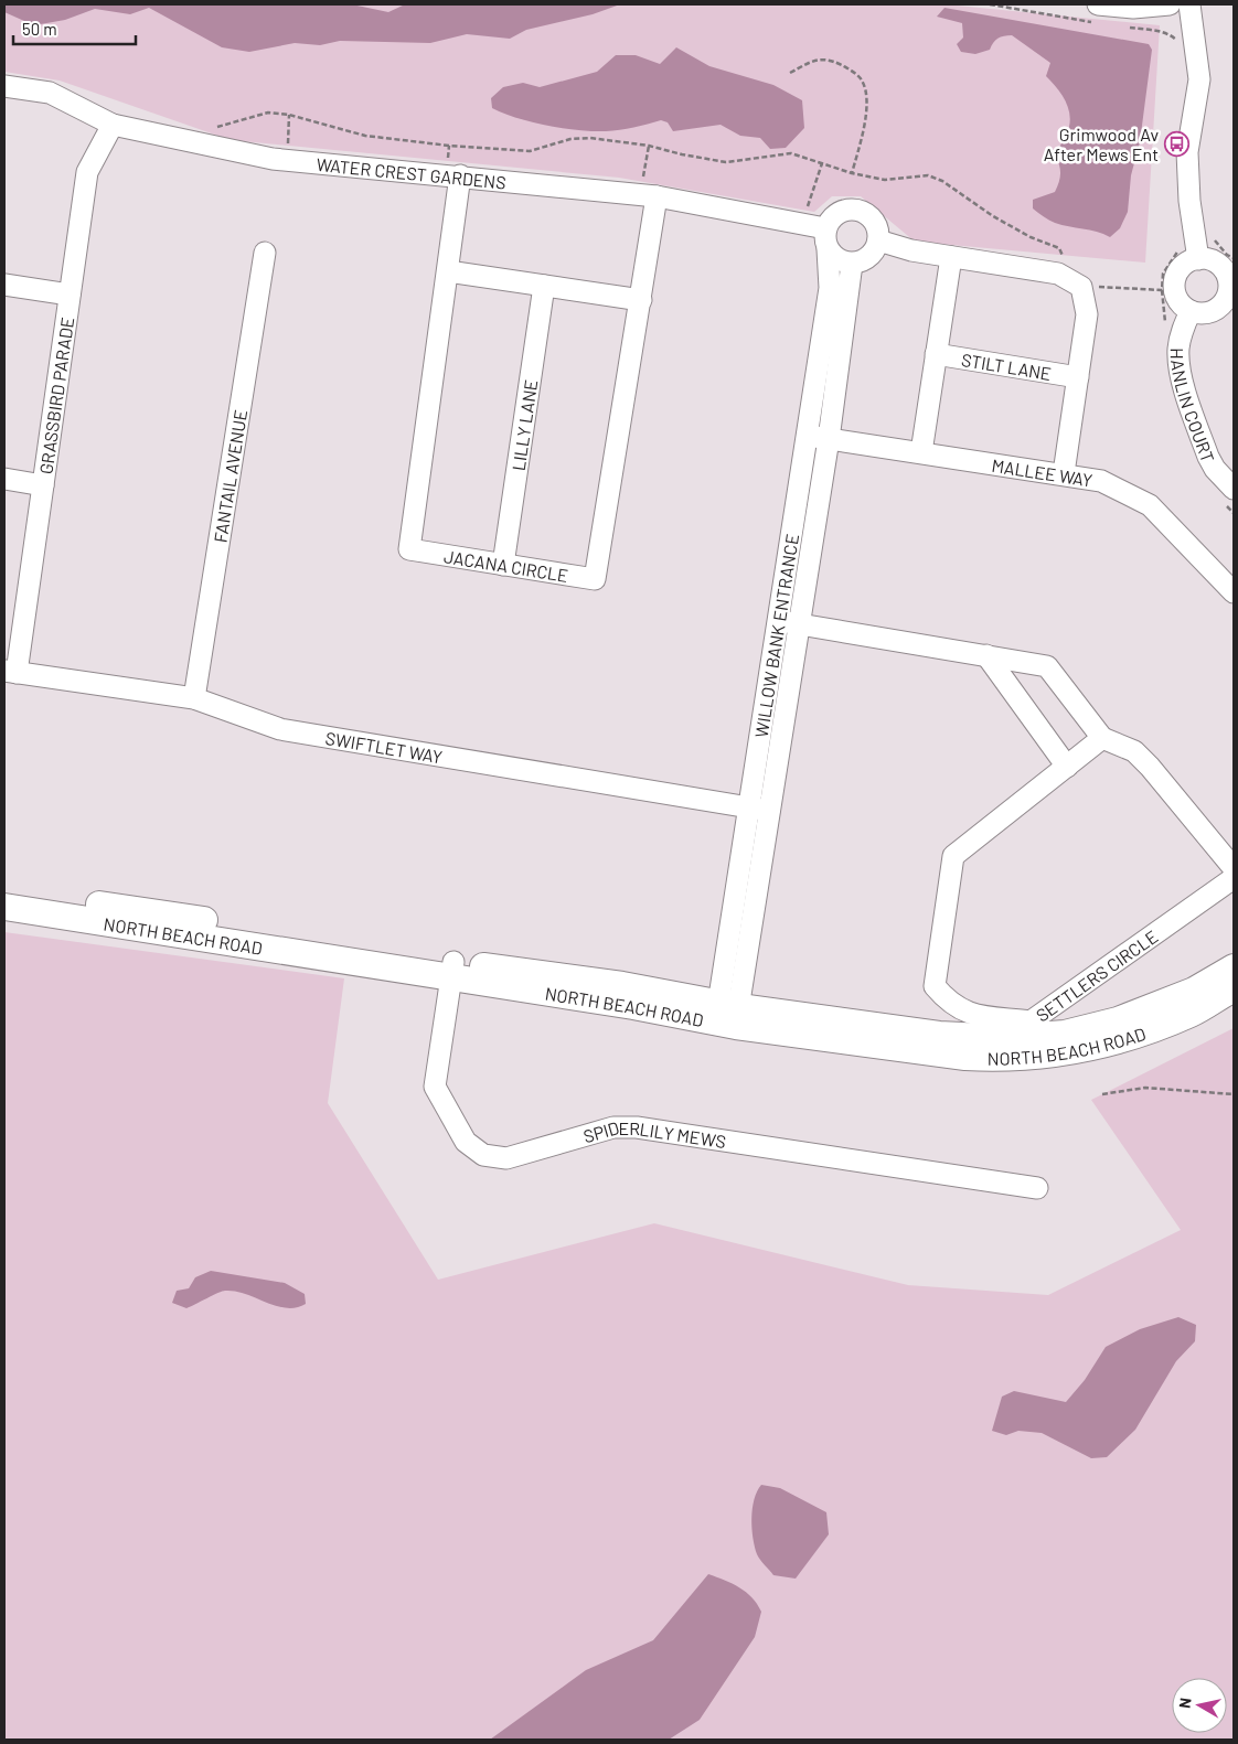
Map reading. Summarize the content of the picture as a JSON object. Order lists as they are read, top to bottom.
{
  "streets": {
    "main road": ["NORTH BEACH ROAD"],
    "street": [
      "WATER CREST GARDENS",
      "STILT LANE",
      "GRASSBIRD PARADE",
      "HANLIN COURT",
      "LILLY LANE",
      "MALLEE WAY",
      "FANTAIL AVENUE",
      "JACANA CIRCLE",
      "WILLOW BANK ENTRANCE",
      "SWIFTLET WAY",
      "SETTLERS CIRCLE",
      "SPIDERLILY MEWS"
    ]
  },
  "crossings": [
    ["WATER CREST GARDENS", "GRASSBIRD PARADE"],
    ["WATER CREST GARDENS", "JACANA CIRCLE"],
    ["WATER CREST GARDENS", "WILLOW BANK ENTRANCE"],
    ["STILT LANE", "MALLEE WAY"],
    ["GRASSBIRD PARADE", "SWIFTLET WAY"],
    ["LILLY LANE", "JACANA CIRCLE"],
    ["MALLEE WAY", "WILLOW BANK ENTRANCE"],
    ["FANTAIL AVENUE", "SWIFTLET WAY"],
    ["WILLOW BANK ENTRANCE", "SWIFTLET WAY"],
    ["WILLOW BANK ENTRANCE", "NORTH BEACH ROAD"],
    ["NORTH BEACH ROAD", "SPIDERLILY MEWS"]
  ],
  "places": {
    "bus stop": ["Grimwood Av After Mews Ent"]
  },
  "scale_bar": "50 m",
  "north": "left"
}
